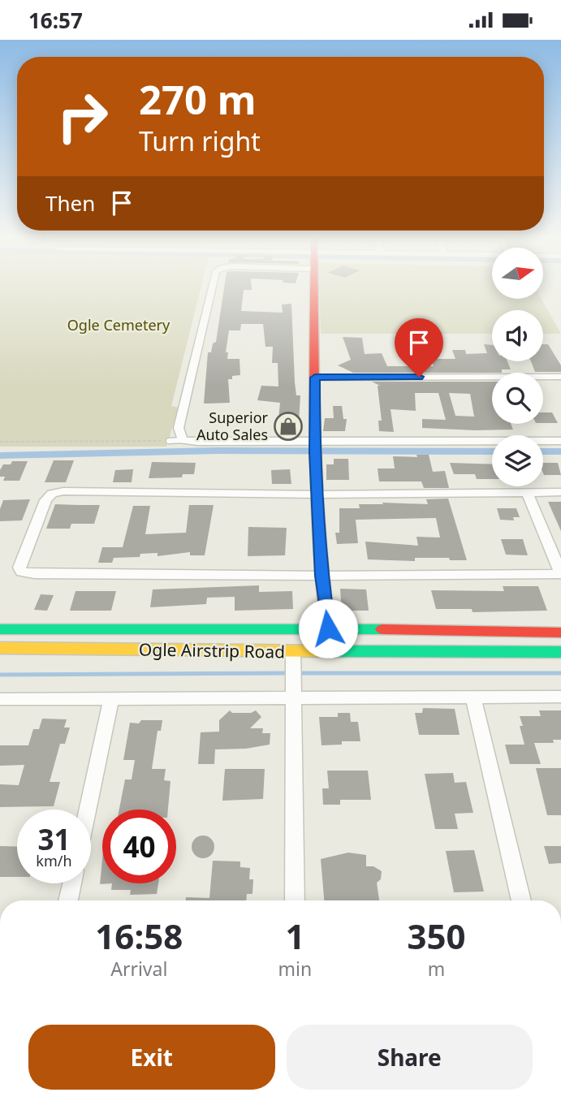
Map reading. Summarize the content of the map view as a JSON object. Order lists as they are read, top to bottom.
{
  "streets": {
    "street": ["Ogle Airstrip Road"]
  },
  "parks": ["Ogle Cemetery"],
  "places": {
    "shop": ["Superior Auto Sales"]
  },
  "north": "right",
  "page": {
    "status": "16:57",
    "turn": ["270 m", "Turn right"],
    "then": "Then",
    "speed": "31 km/h",
    "limit": "40",
    "eta": [
      "16:58",
      "Arrival",
      "1",
      "min",
      "350",
      "m"
    ],
    "buttons": ["Exit", "Share"]
  }
}
